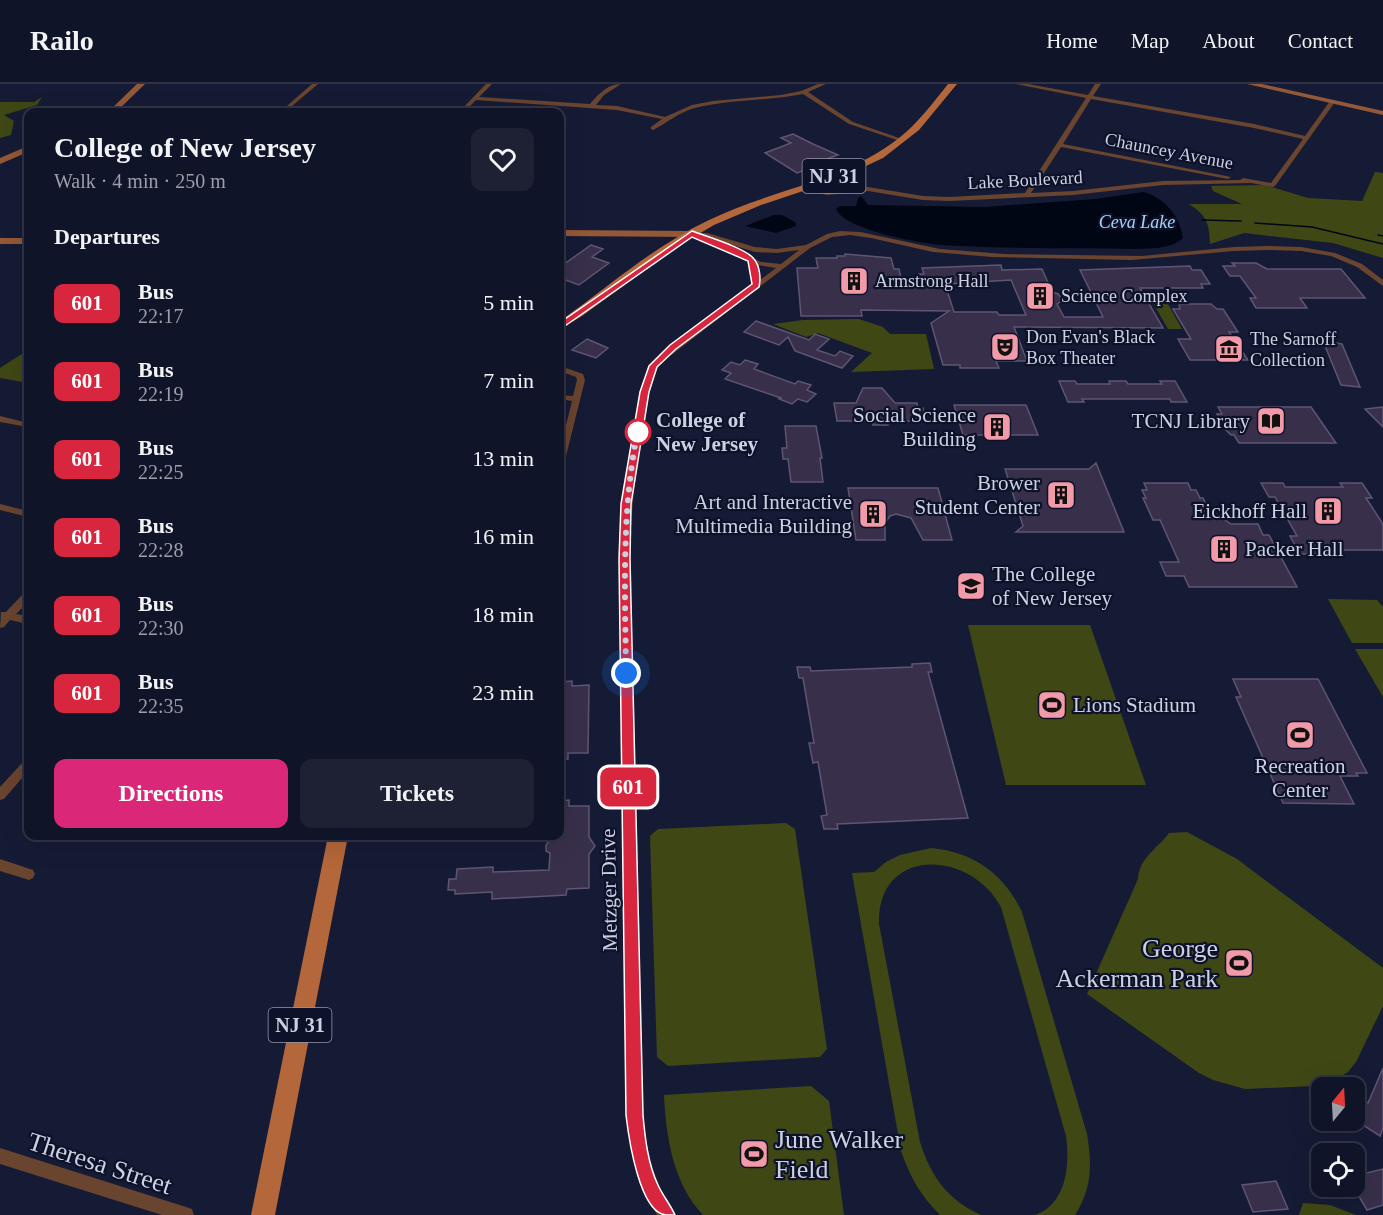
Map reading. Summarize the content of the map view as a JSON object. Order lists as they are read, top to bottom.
{
  "streets": {
    "main road": ["NJ 31"],
    "street": [
      "Chauncey Avenue",
      "Lake Boulevard",
      "Metzger Drive",
      "Theresa Street"
    ]
  },
  "crossings": [
    ["Chauncey Avenue", "Lake Boulevard"],
    ["NJ 31", "Lake Boulevard"]
  ],
  "water": ["Ceva Lake"],
  "places": {
    "building": [
      "Armstrong Hall",
      "Science Complex",
      "Social Science Building",
      "Brower Student Center",
      "Eickhoff Hall",
      "Art and Interactive Multimedia Building",
      "Packer Hall"
    ],
    "theatre": ["Don Evan's Black Box Theater"],
    "museum": ["The Sarnoff Collection"],
    "library": ["TCNJ Library"],
    "other": ["College of New Jersey"],
    "school or university": ["The College of New Jersey"],
    "sports": [
      "Lions Stadium",
      "Recreation Center",
      "George Ackerman Park",
      "June Walker Field"
    ]
  },
  "lines": ["bus line 601"],
  "north": "top",
  "page": {
    "header": "Railo",
    "nav": [
      "Home",
      "Map",
      "About",
      "Contact"
    ],
    "on_map": "601",
    "heading": [
      ["College of New Jersey", "Walk · 4 min · 250 m"],
      "Departures"
    ],
    "list": [
      {
        "mark": "601",
        "name": "Bus",
        "note": "22:17",
        "value": "5 min"
      },
      {
        "mark": "601",
        "name": "Bus",
        "note": "22:19",
        "value": "7 min"
      },
      {
        "mark": "601",
        "name": "Bus",
        "note": "22:25",
        "value": "13 min"
      },
      {
        "mark": "601",
        "name": "Bus",
        "note": "22:28",
        "value": "16 min"
      },
      {
        "mark": "601",
        "name": "Bus",
        "note": "22:30",
        "value": "18 min"
      },
      {
        "mark": "601",
        "name": "Bus",
        "note": "22:35",
        "value": "23 min"
      }
    ],
    "buttons": ["Directions", "Tickets"]
  }
}
